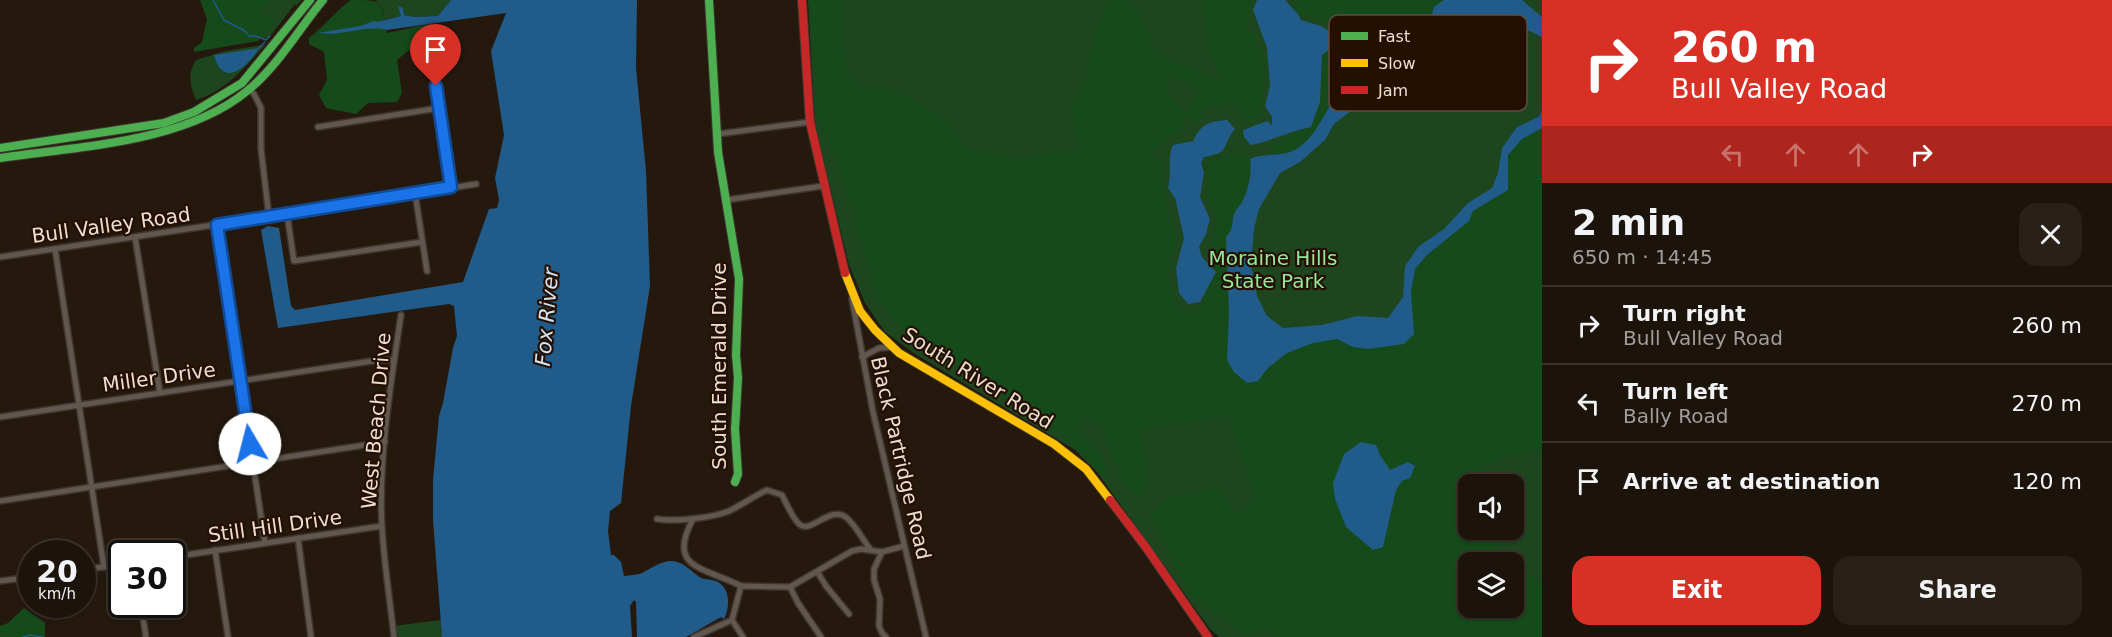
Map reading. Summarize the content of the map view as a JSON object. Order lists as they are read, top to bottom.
{
  "streets": {
    "street": [
      "Bull Valley Road",
      "South Emerald Drive",
      "Miller Drive",
      "South River Road",
      "West Beach Drive",
      "Black Partridge Road",
      "Still Hill Drive"
    ]
  },
  "crossings": [
    ["Miller Drive", "West Beach Drive"],
    ["South River Road", "Black Partridge Road"],
    ["West Beach Drive", "Still Hill Drive"]
  ],
  "water": ["Fox River"],
  "parks": ["Moraine Hills State Park"],
  "legend": ["Fast", "Slow", "Jam"],
  "page": {
    "turn": ["260 m", "Bull Valley Road"],
    "heading": ["2 min", "650 m · 14:45"],
    "list": [
      {
        "name": "Turn right",
        "note": "Bull Valley Road",
        "value": "260 m"
      },
      {
        "name": "Turn left",
        "note": "Bally Road",
        "value": "270 m"
      },
      {
        "name": "Arrive at destination",
        "value": "120 m"
      }
    ],
    "speed": "20 km/h",
    "limit": "30",
    "buttons": ["Exit", "Share"]
  }
}
